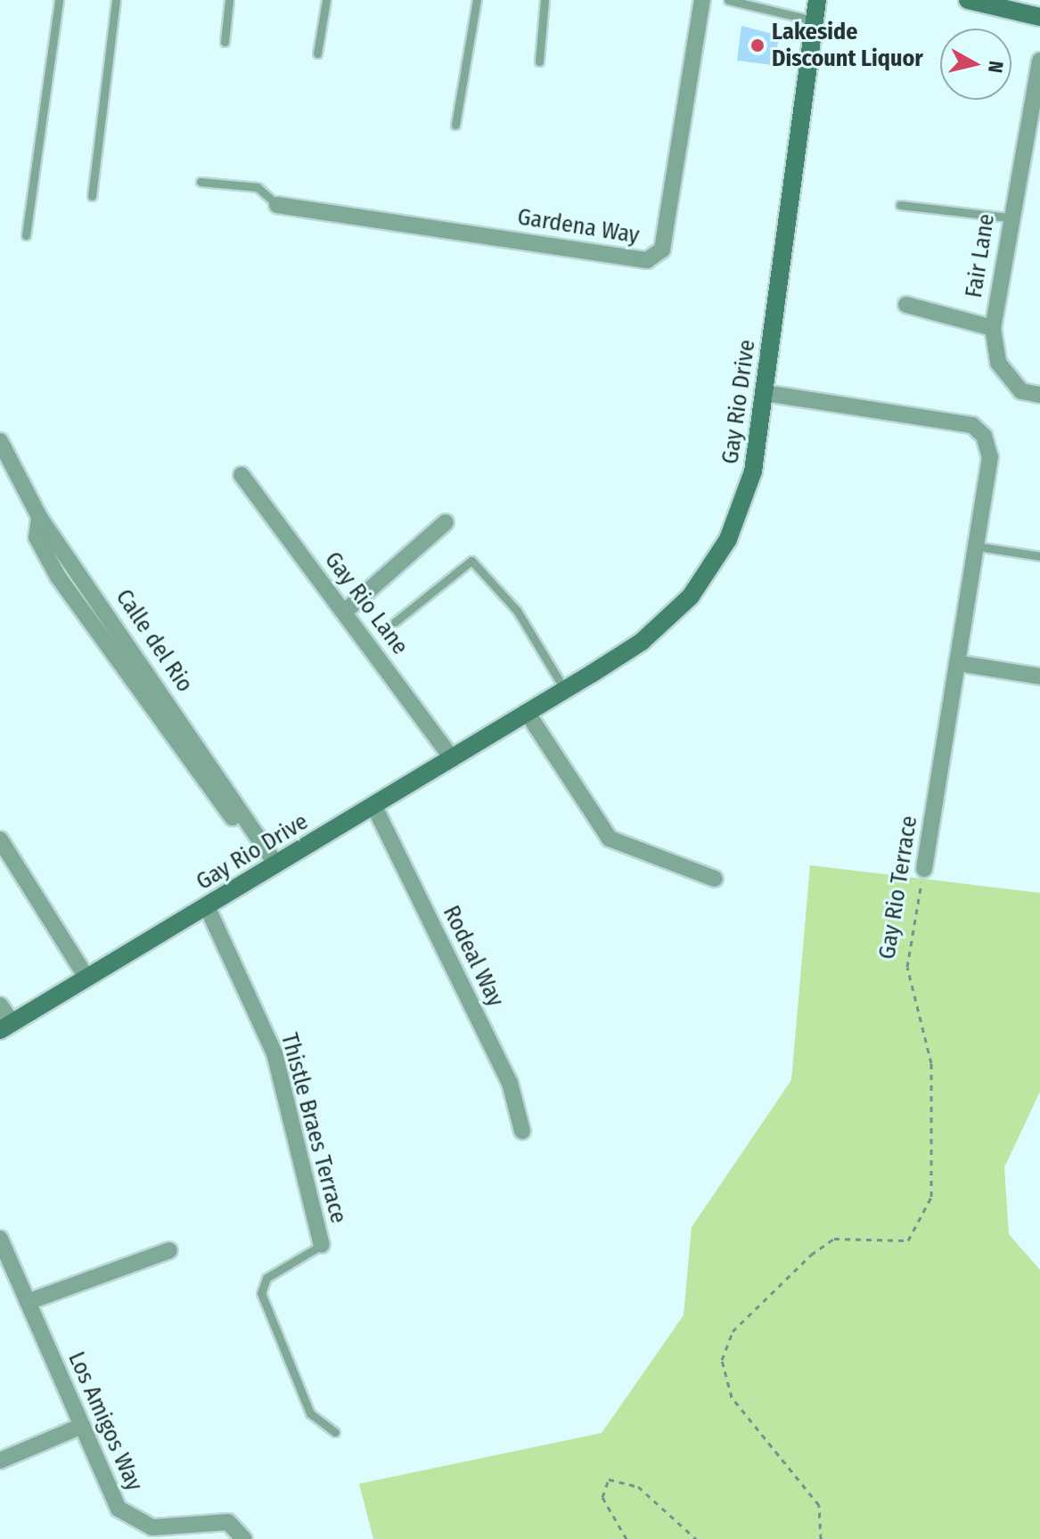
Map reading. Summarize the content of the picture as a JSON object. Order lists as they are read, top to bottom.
{
  "streets": {
    "street": [
      "Gardena Way",
      "Fair Lane",
      "Gay Rio Drive",
      "Gay Rio Lane",
      "Calle del Rio",
      "Gay Rio Terrace",
      "Rodeal Way",
      "Thistle Braes Terrace",
      "Los Amigos Way"
    ]
  },
  "crossings": [
    ["Gay Rio Drive", "Gay Rio Lane"],
    ["Gay Rio Drive", "Calle del Rio"],
    ["Gay Rio Drive", "Gay Rio Terrace"],
    ["Gay Rio Drive", "Rodeal Way"],
    ["Gay Rio Drive", "Thistle Braes Terrace"]
  ],
  "places": ["Lakeside Discount Liquor"],
  "north": "right"
}
